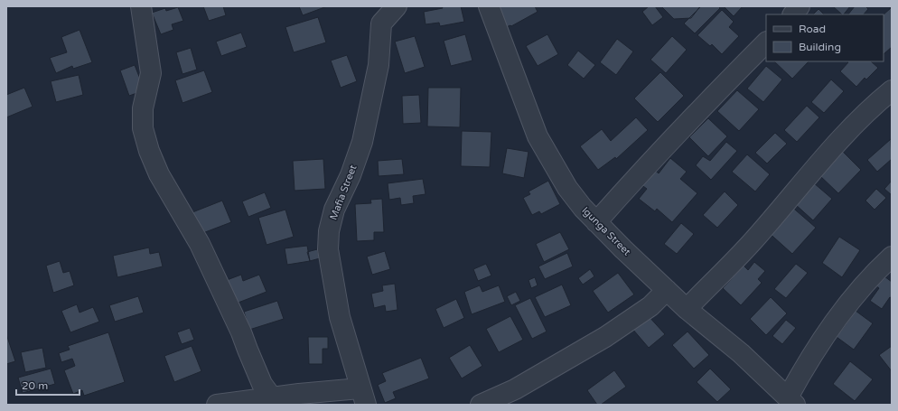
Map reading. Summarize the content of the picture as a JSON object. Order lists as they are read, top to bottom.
{
  "streets": {
    "street": ["Mafia Street", "Igunga Street"]
  },
  "legend": ["Road", "Building"],
  "scale_bar": "20 m"
}
